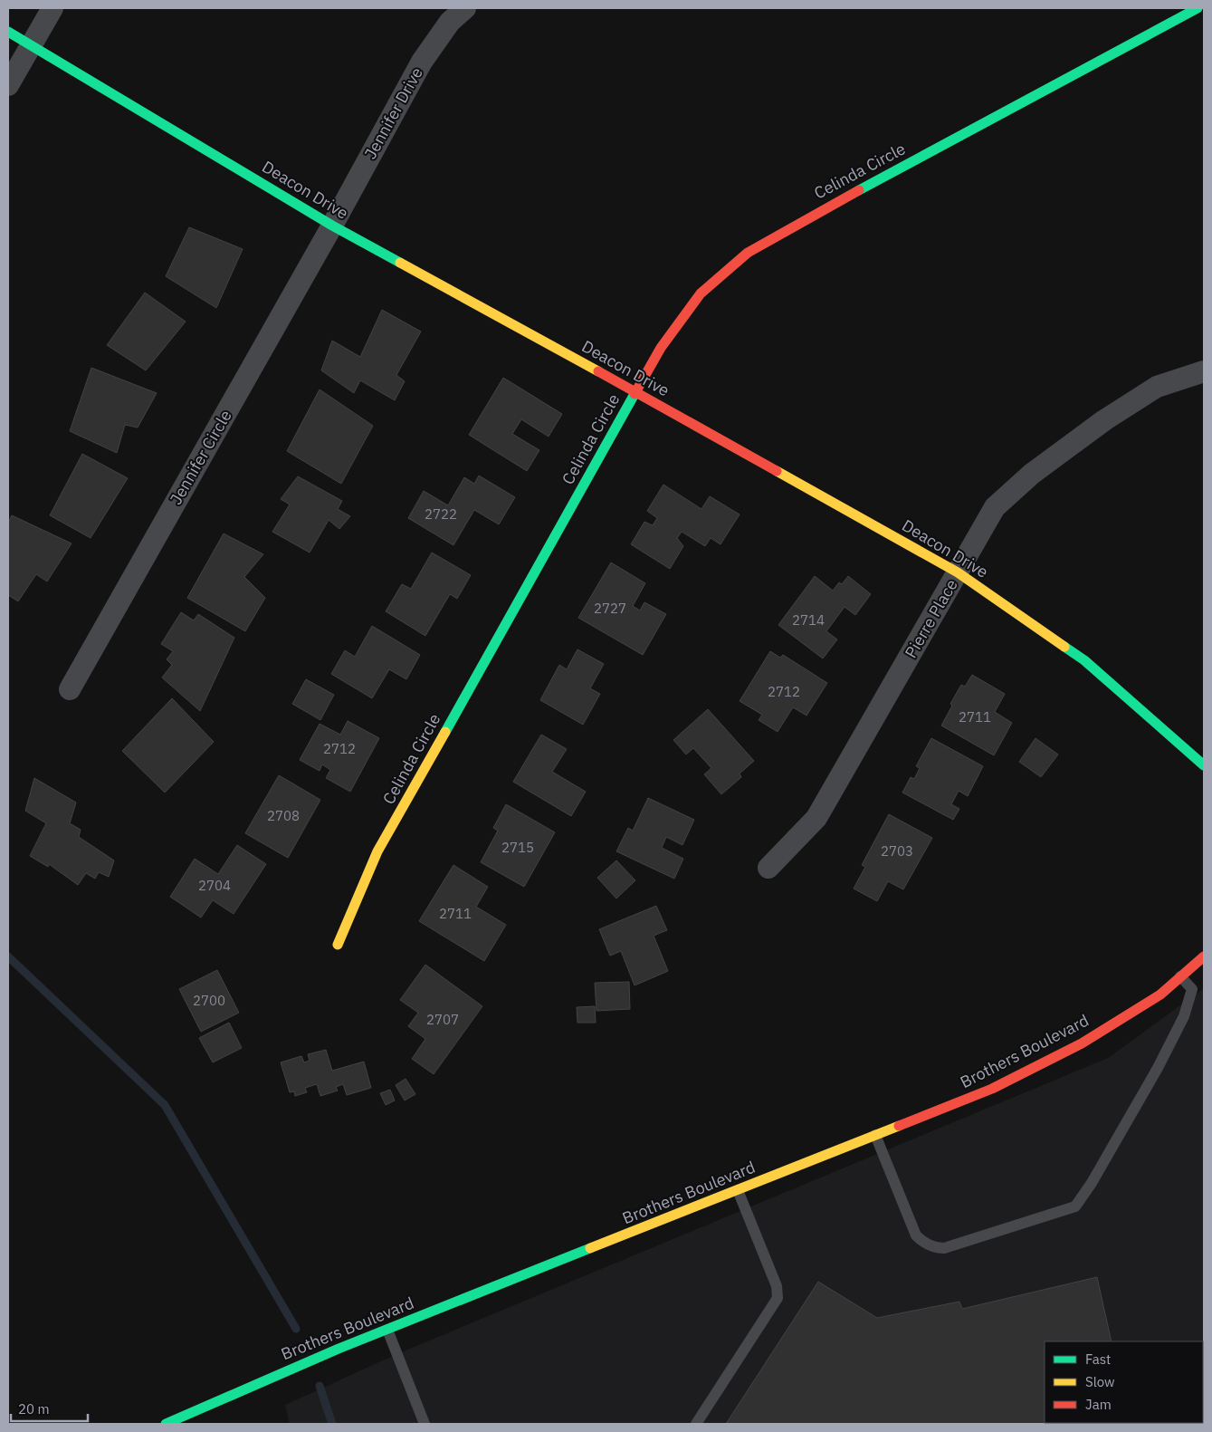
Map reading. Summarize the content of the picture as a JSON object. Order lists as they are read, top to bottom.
{
  "streets": {
    "street": [
      "Jennifer Drive",
      "Celinda Circle",
      "Deacon Drive",
      "Jennifer Circle",
      "Pierre Place",
      "Brothers Boulevard"
    ]
  },
  "crossings": [
    ["Jennifer Drive", "Deacon Drive"],
    ["Jennifer Drive", "Jennifer Circle"],
    ["Celinda Circle", "Deacon Drive"],
    ["Deacon Drive", "Jennifer Circle"],
    ["Deacon Drive", "Pierre Place"]
  ],
  "house_numbers": [
    "2722",
    "2727",
    "2714",
    "2712",
    "2711",
    "2712",
    "2708",
    "2715",
    "2703",
    "2704",
    "2711",
    "2700",
    "2707"
  ],
  "legend": ["Fast", "Slow", "Jam"],
  "scale_bar": "20 m"
}
